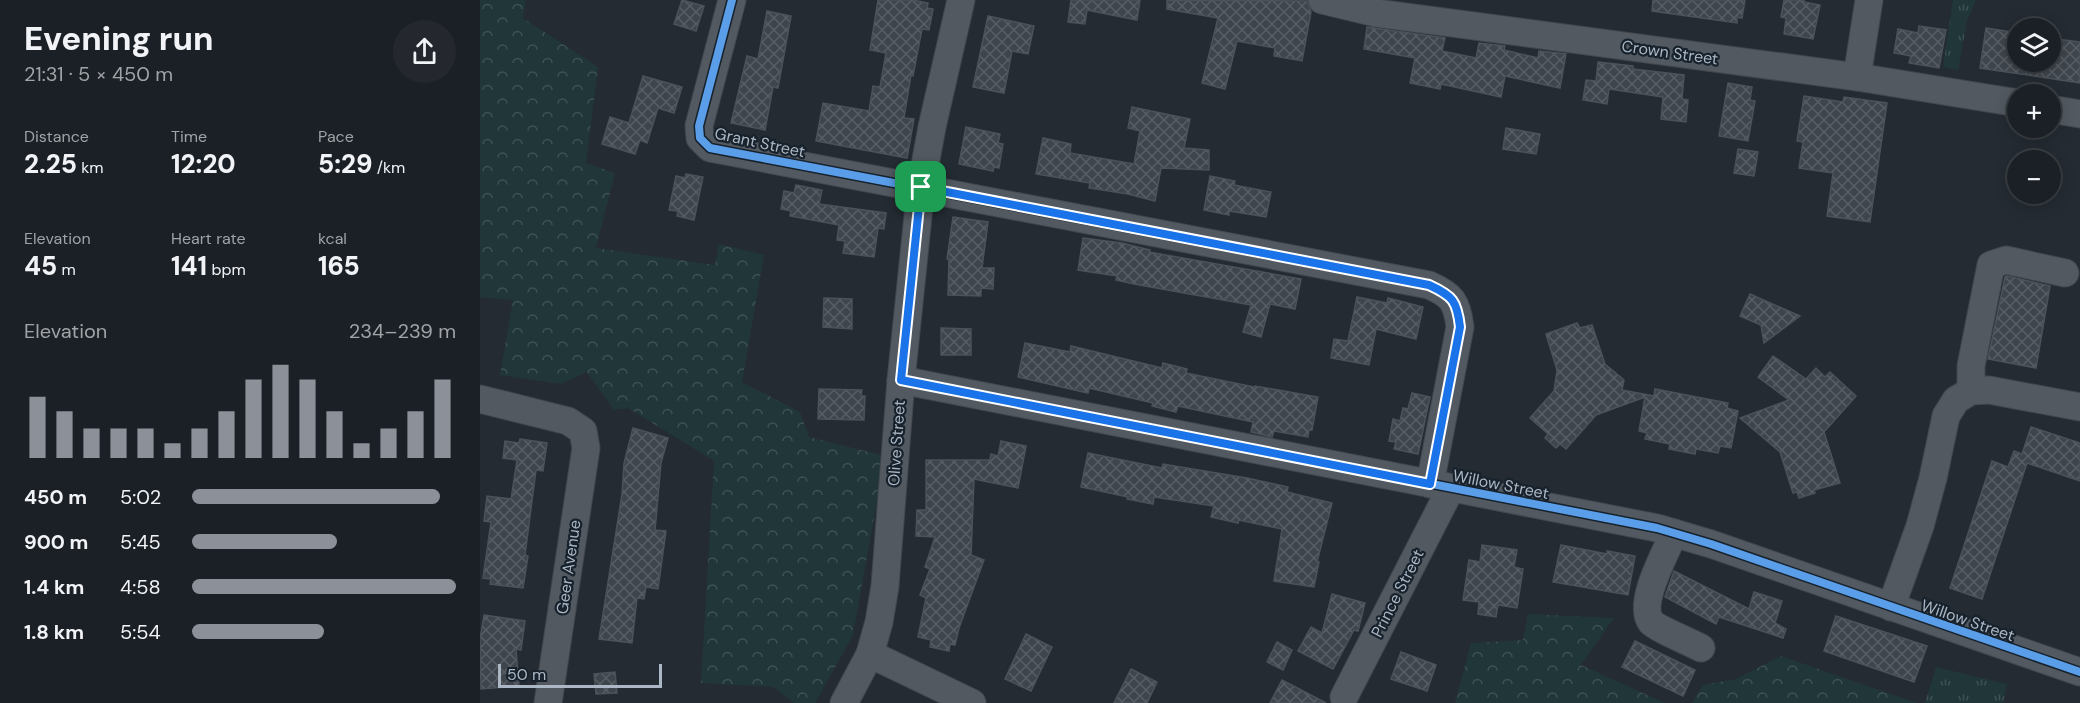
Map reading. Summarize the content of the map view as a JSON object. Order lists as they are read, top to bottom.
{
  "streets": {
    "street": [
      "Crown Street",
      "Grant Street",
      "Olive Street",
      "Willow Street",
      "Geer Avenue",
      "Prince Street"
    ]
  },
  "crossings": [
    ["Grant Street", "Olive Street"],
    ["Grant Street", "Prince Street"],
    ["Olive Street", "Willow Street"],
    ["Olive Street", "Prince Street"],
    ["Willow Street", "Prince Street"]
  ],
  "scale_bar": "50 m",
  "page": {
    "heading": ["Evening run", "21:31 · 5 × 450 m"],
    "map_buttons": ["+", "−"],
    "stats": [
      ["Distance", "2.25 km"],
      ["Time", "12:20"],
      ["Pace", "5:29 /km"],
      ["Elevation", "45 m"],
      ["Heart rate", "141 bpm"],
      ["kcal", "165"]
    ],
    "chart": ["Elevation", "234–239 m"],
    "list": [
      {
        "name": "450 m",
        "note": "5:02"
      },
      {
        "name": "900 m",
        "note": "5:45"
      },
      {
        "name": "1.4 km",
        "note": "4:58"
      },
      {
        "name": "1.8 km",
        "note": "5:54"
      }
    ],
    "scale": "50 m"
  }
}
